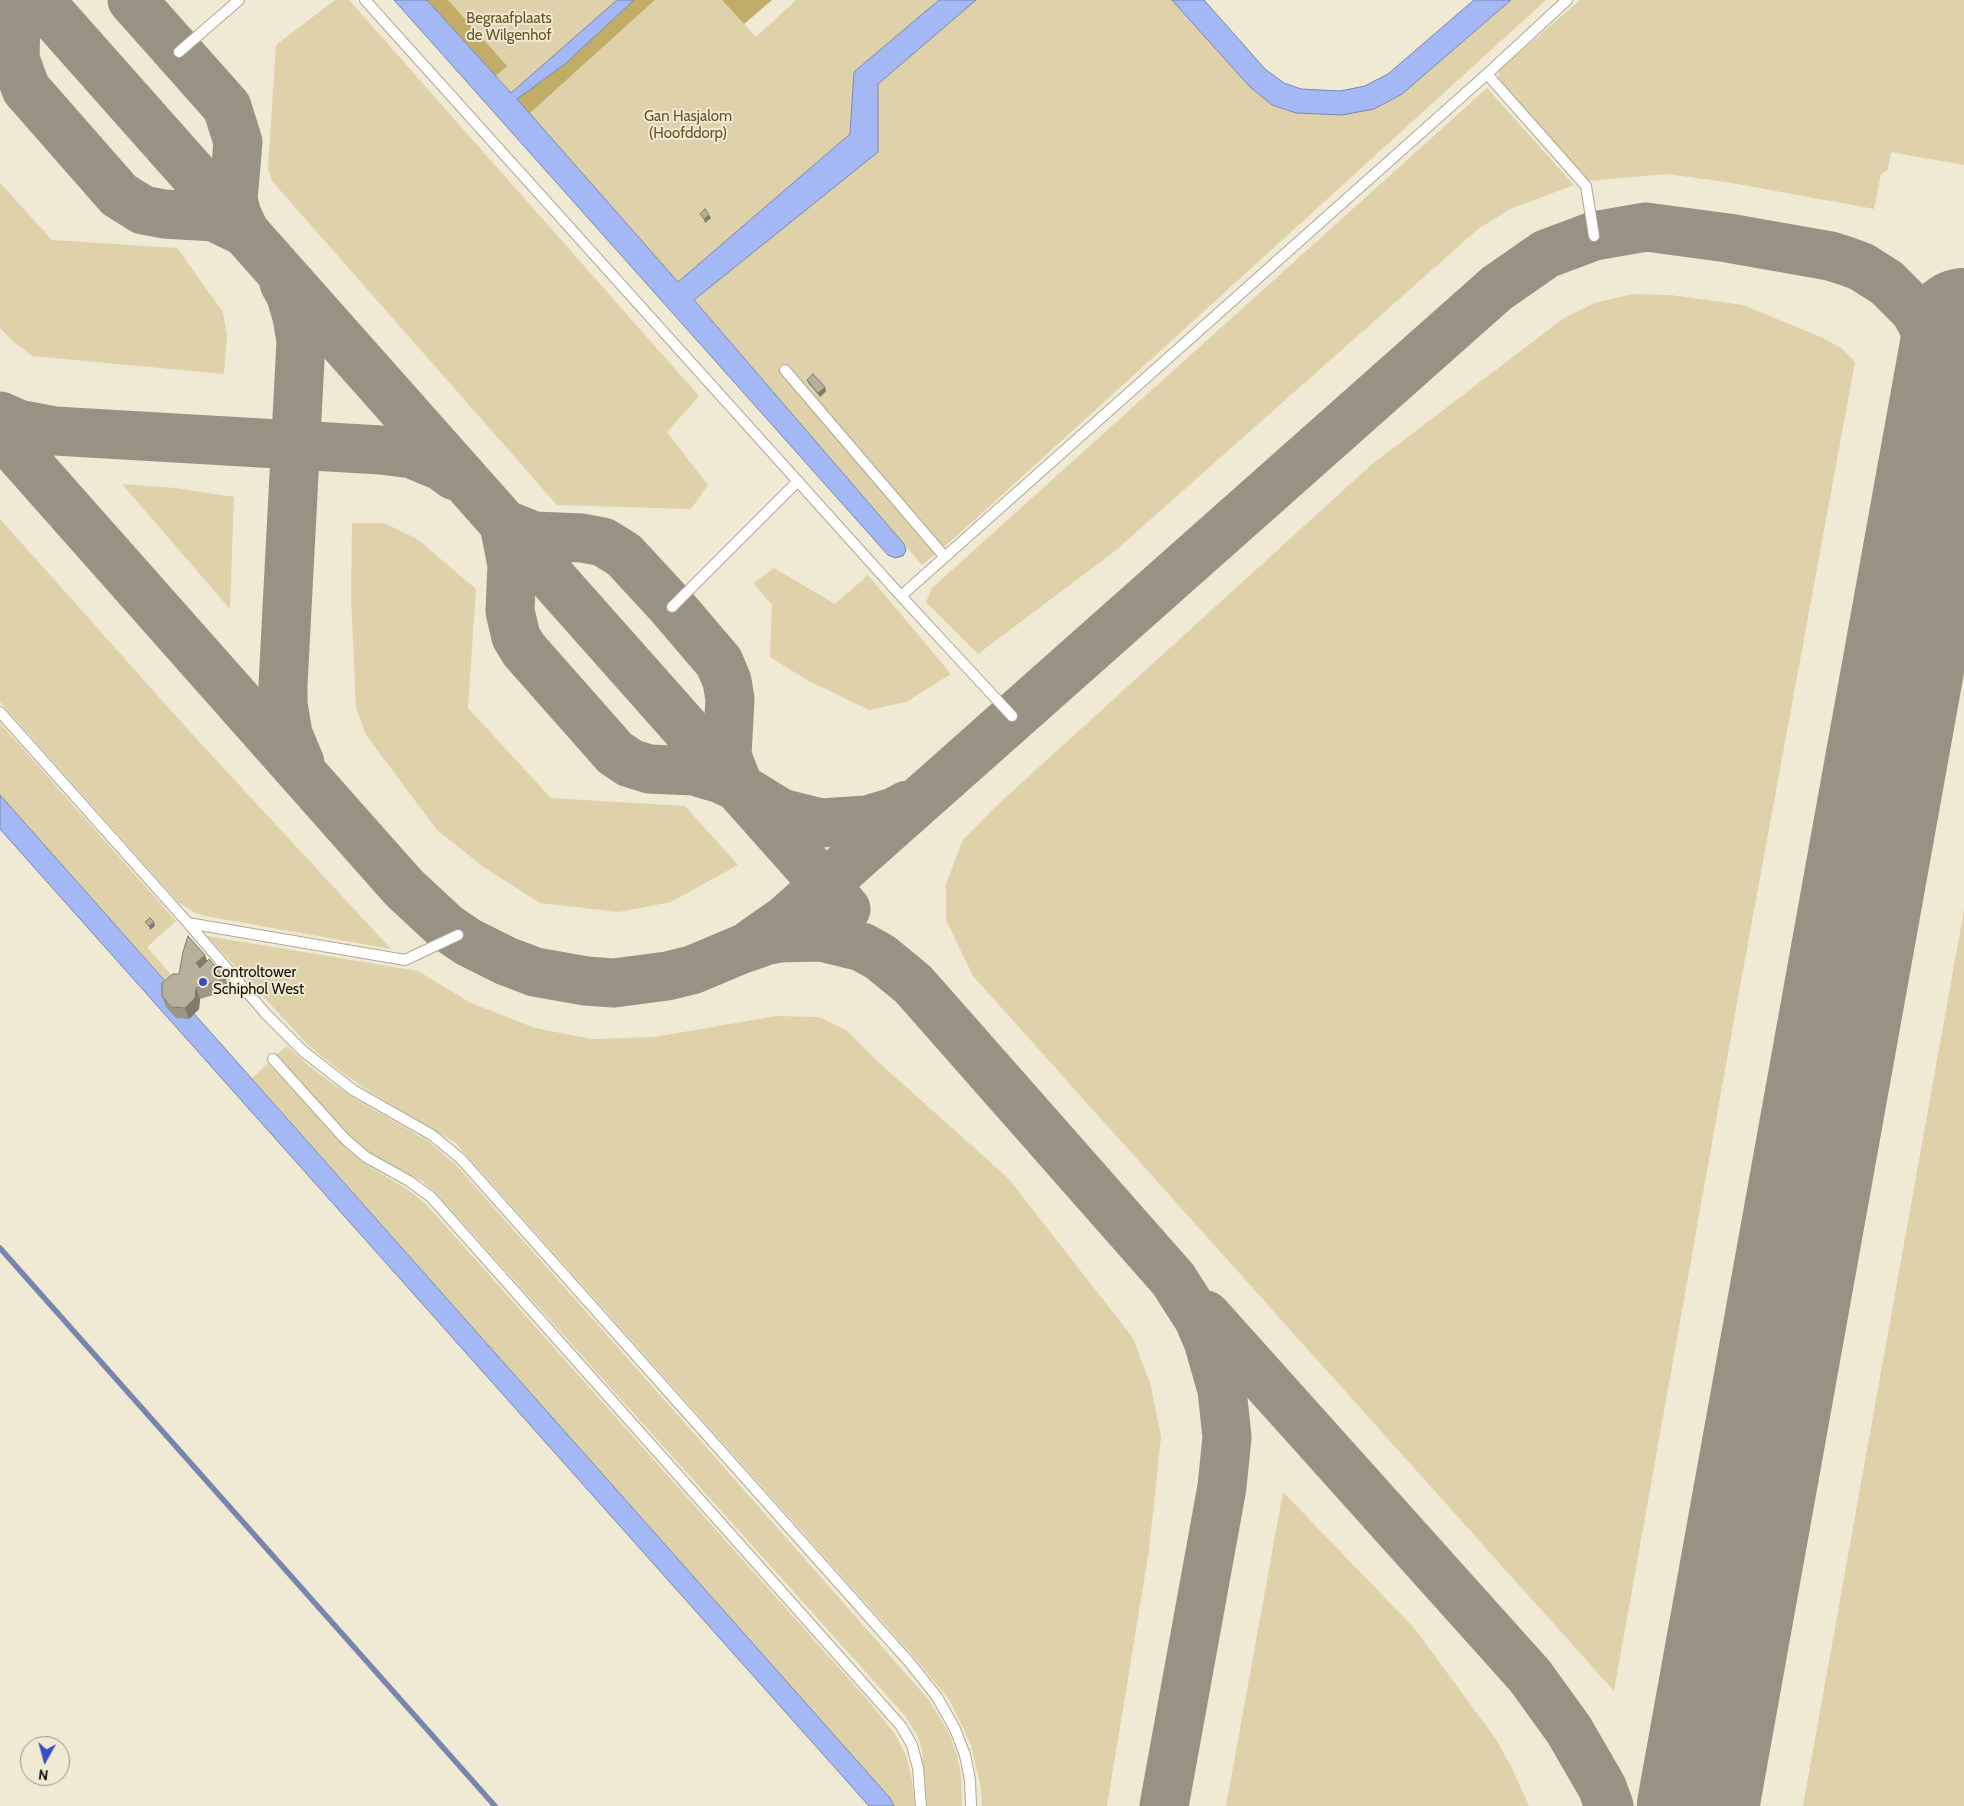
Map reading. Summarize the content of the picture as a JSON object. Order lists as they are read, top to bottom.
{
  "parks": ["Begraafplaats de Wilgenhof", "Gan Hasjalom (Hoofddorp)"],
  "places": ["Controltower Schiphol West"],
  "north": "bottom"
}
